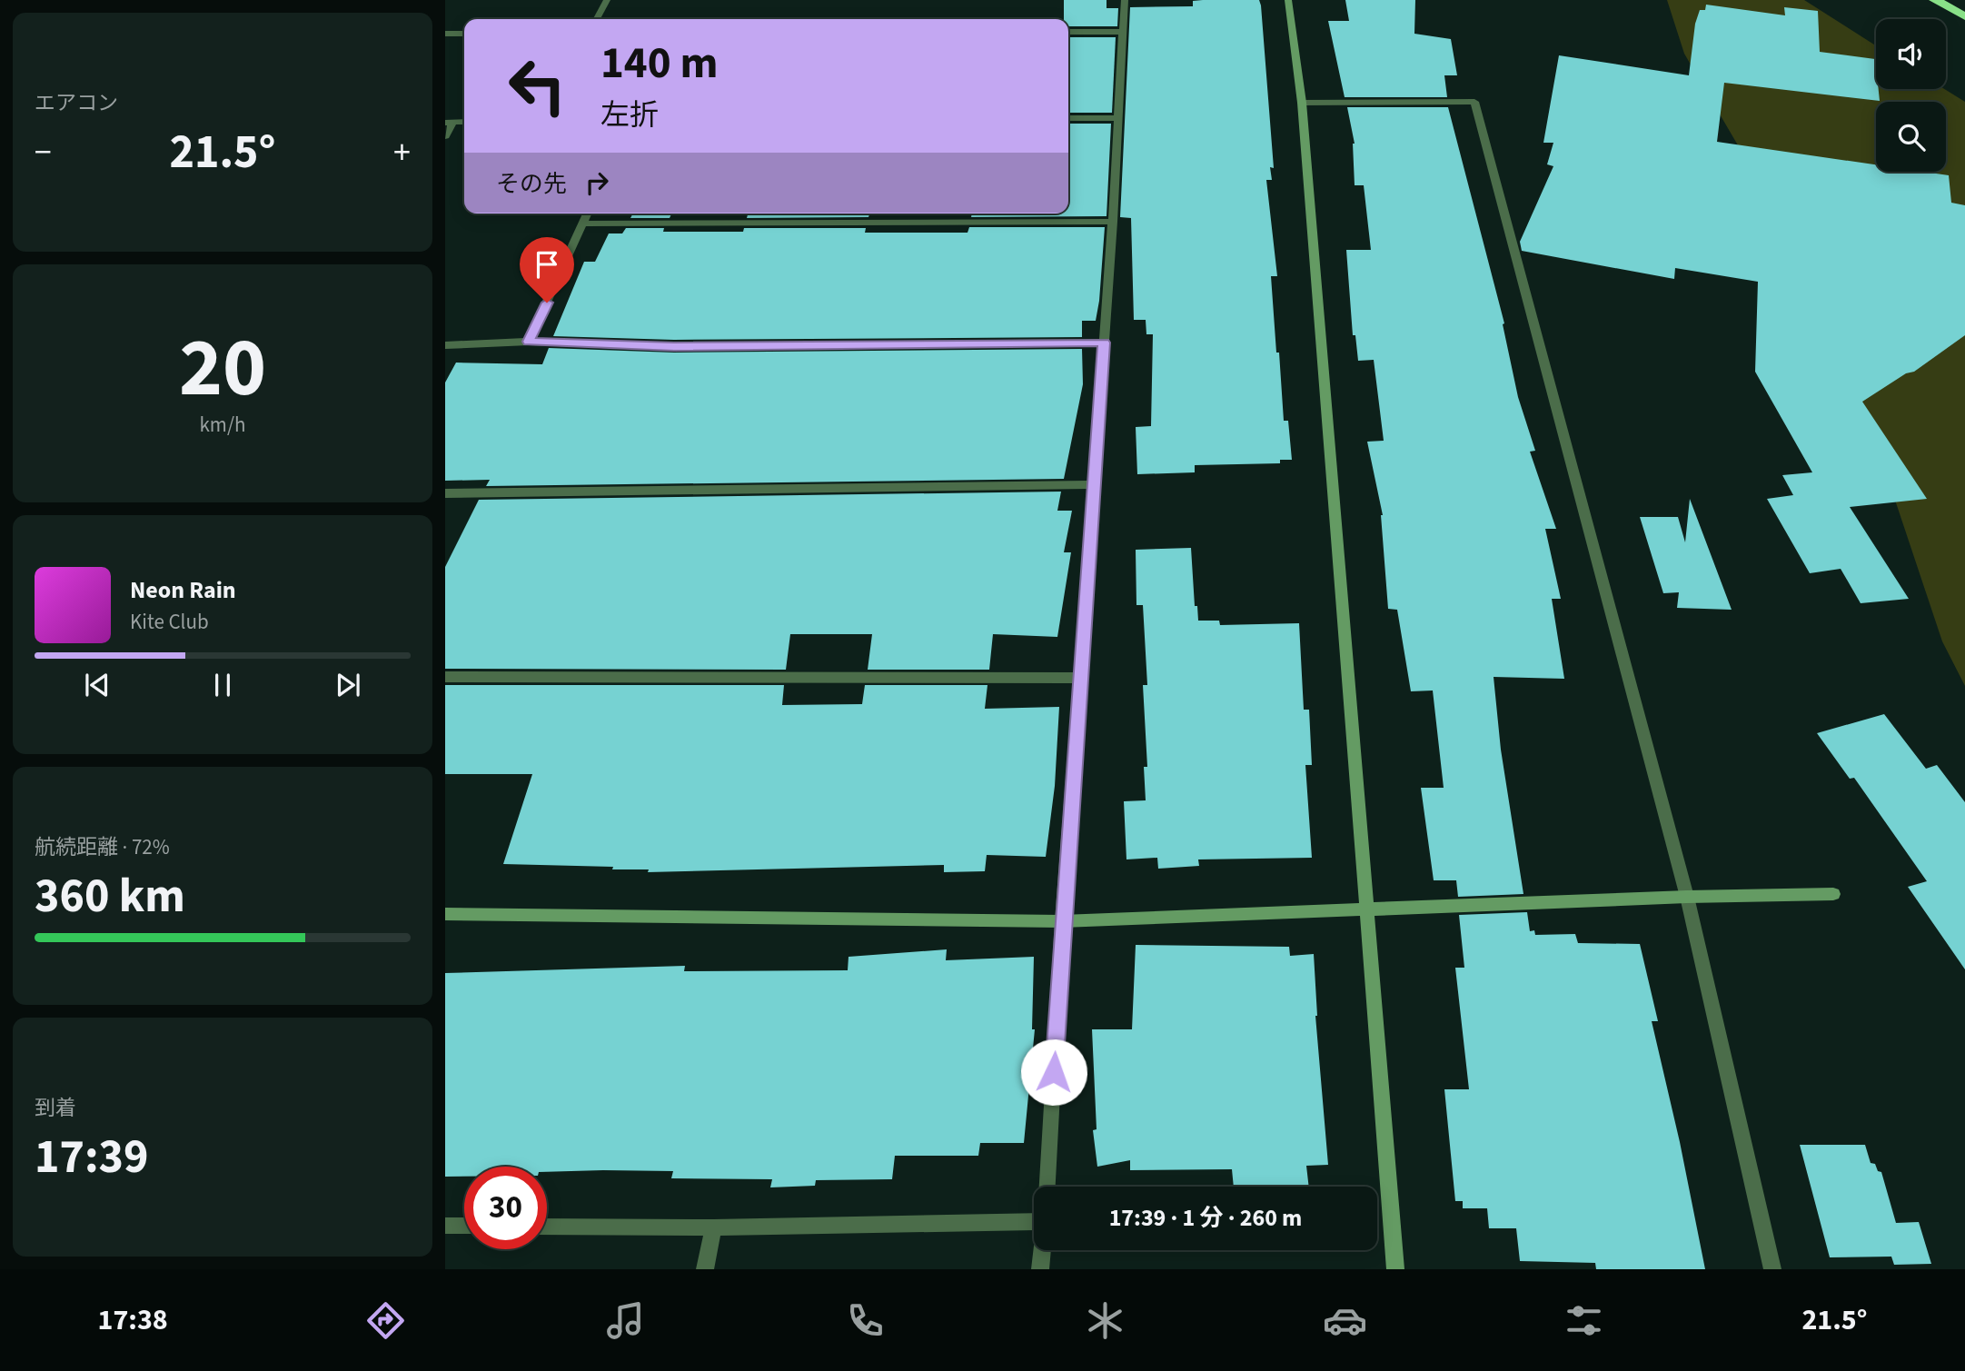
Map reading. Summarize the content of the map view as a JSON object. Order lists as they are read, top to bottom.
{
  "page": {
    "tile": [
      "エアコン",
      ["20", "km/h"],
      ["航続距離 · 72%", "360 km"],
      ["到着", "17:39"]
    ],
    "turn": ["140 m", "左折"],
    "heat": ["−", "21.5°", "+"],
    "then": "その先",
    "song": ["Neon Rain", "Kite Club"],
    "limit": "30",
    "trip": "17:39 · 1 分 · 260 m",
    "tabs": ["17:38", "21.5°"]
  }
}
